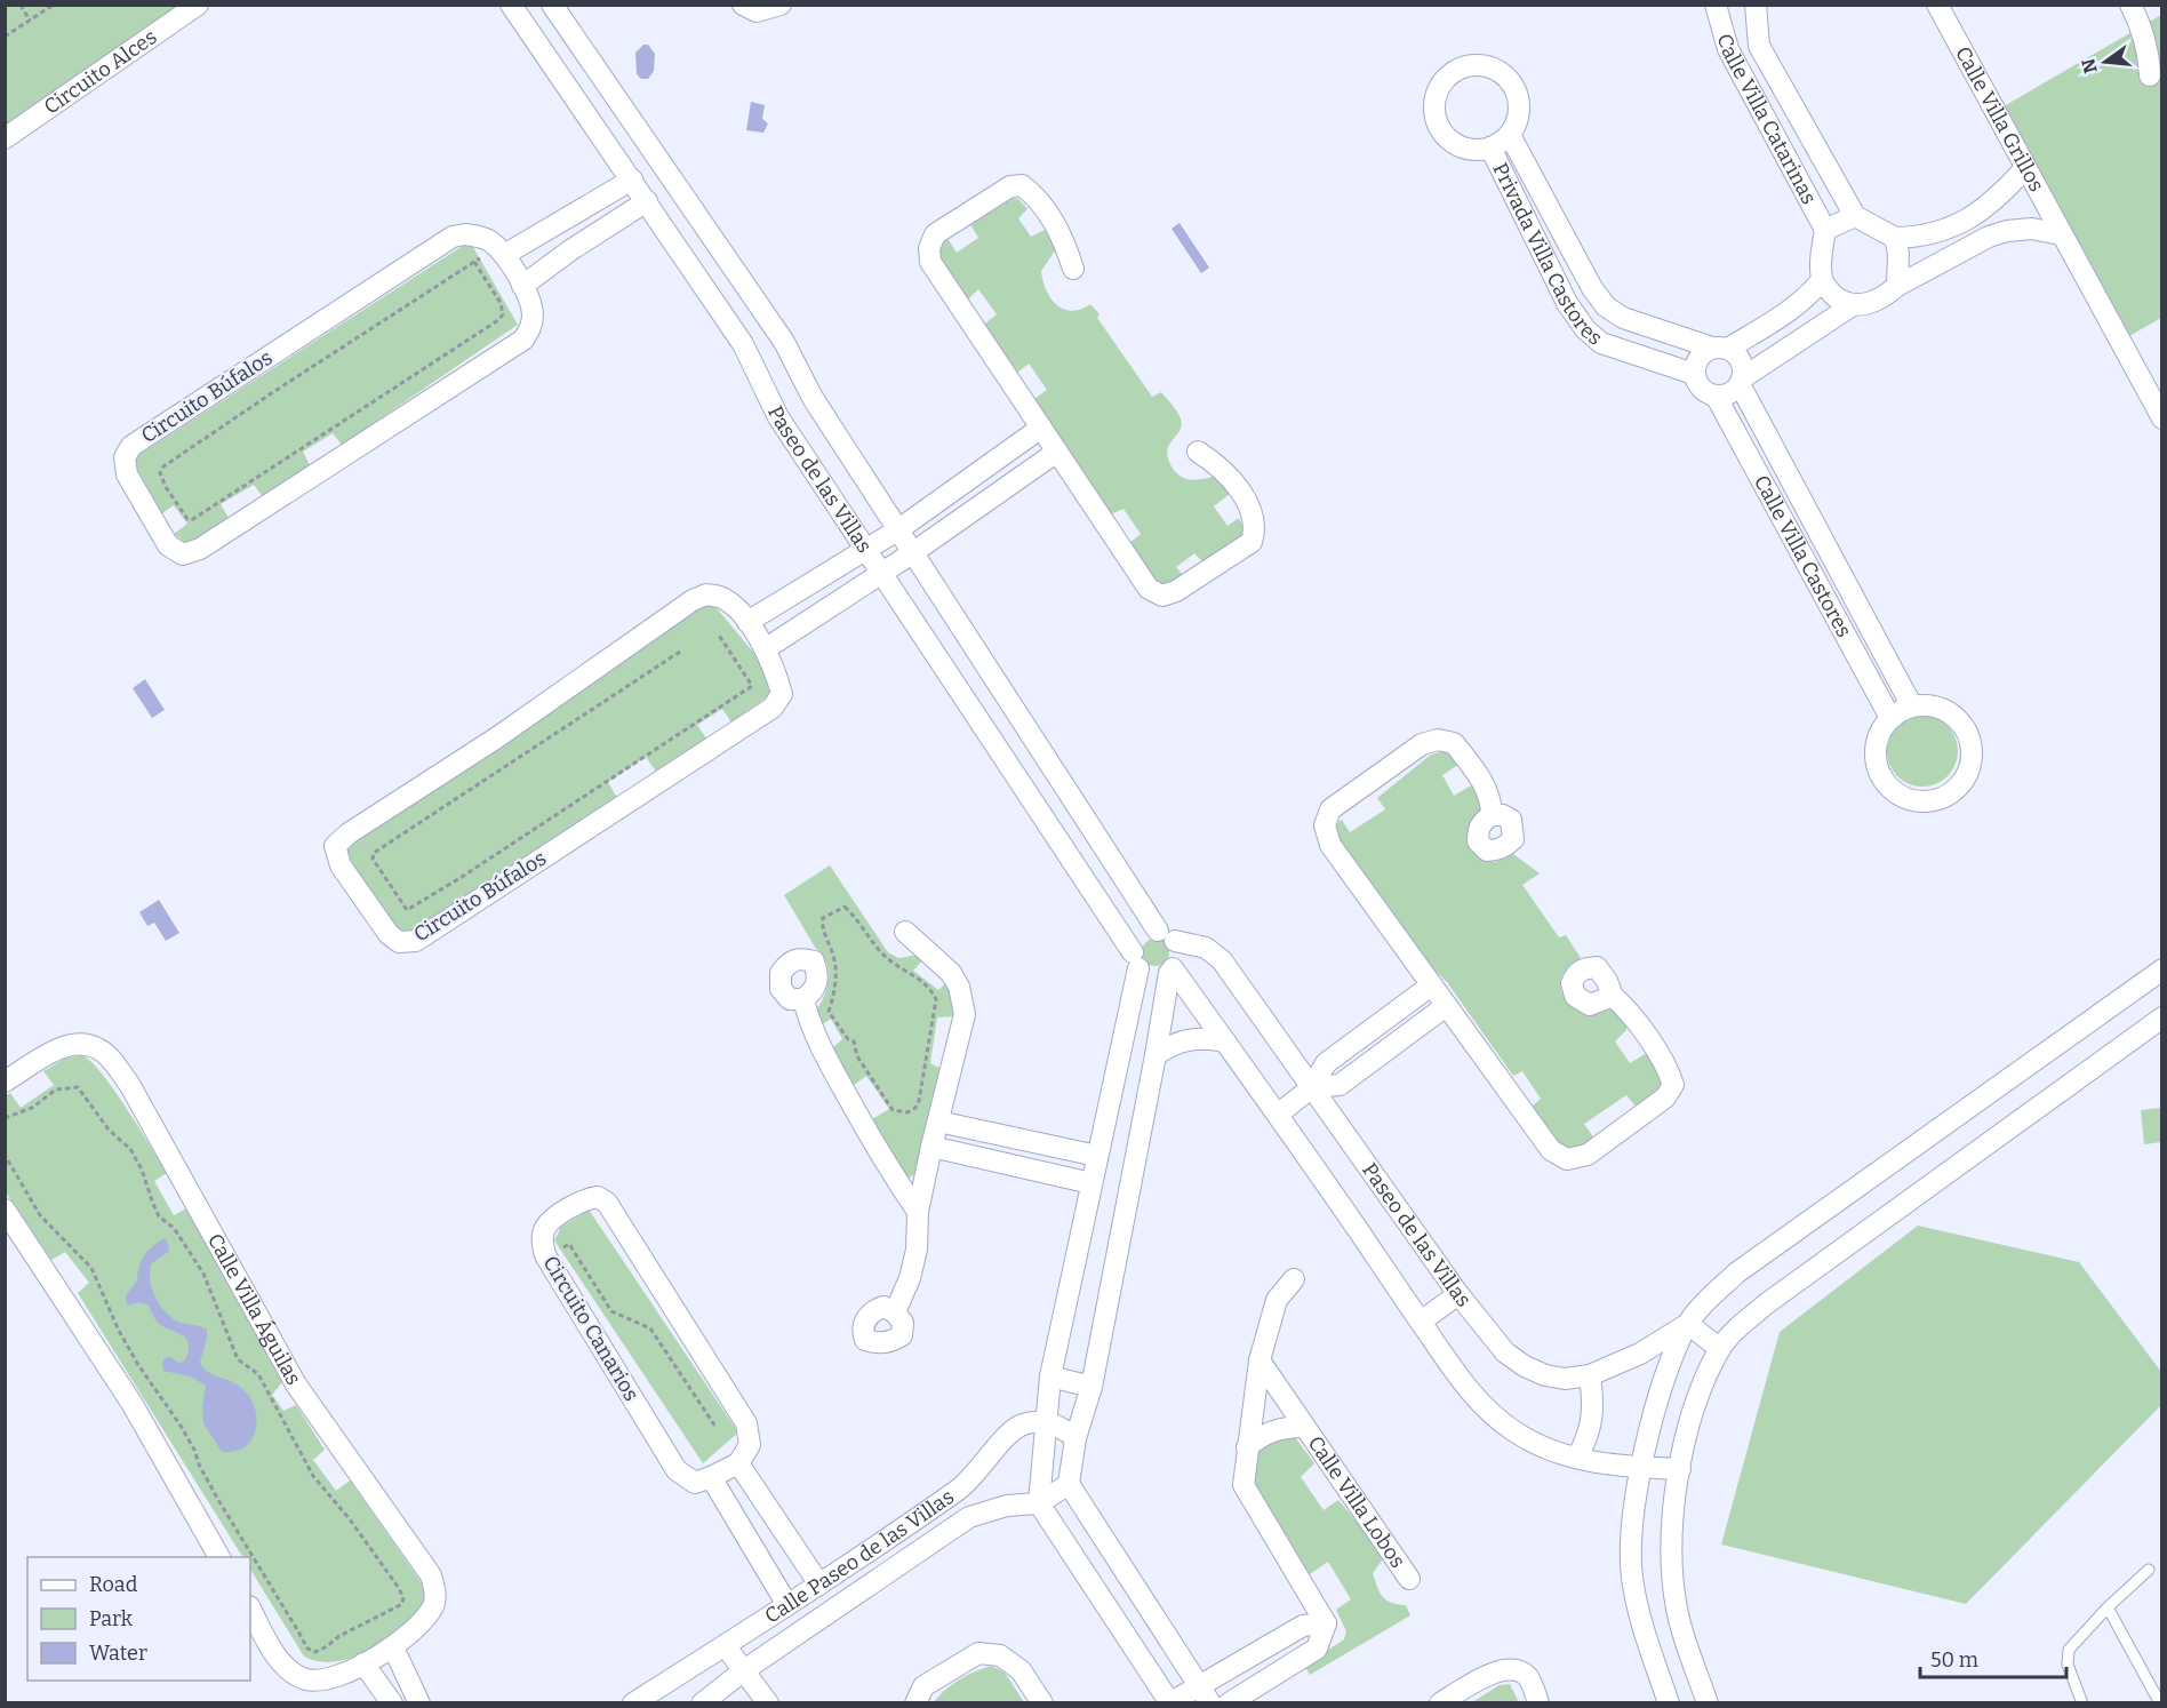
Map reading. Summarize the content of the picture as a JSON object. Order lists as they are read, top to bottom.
{
  "streets": {
    "street": [
      "Circuito Alces",
      "Calle Villa Catarinas",
      "Calle Villa Grillos",
      "Privada Villa Castores",
      "Circuito Búfalos",
      "Paseo de las Villas",
      "Calle Villa Castores",
      "Calle Villa Águilas",
      "Circuito Canarios",
      "Calle Villa Lobos",
      "Calle Paseo de las Villas"
    ]
  },
  "crossings": [
    ["Privada Villa Castores", "Calle Villa Castores"]
  ],
  "legend": ["Road", "Park", "Water"],
  "scale_bar": "50 m",
  "north": "left"
}
